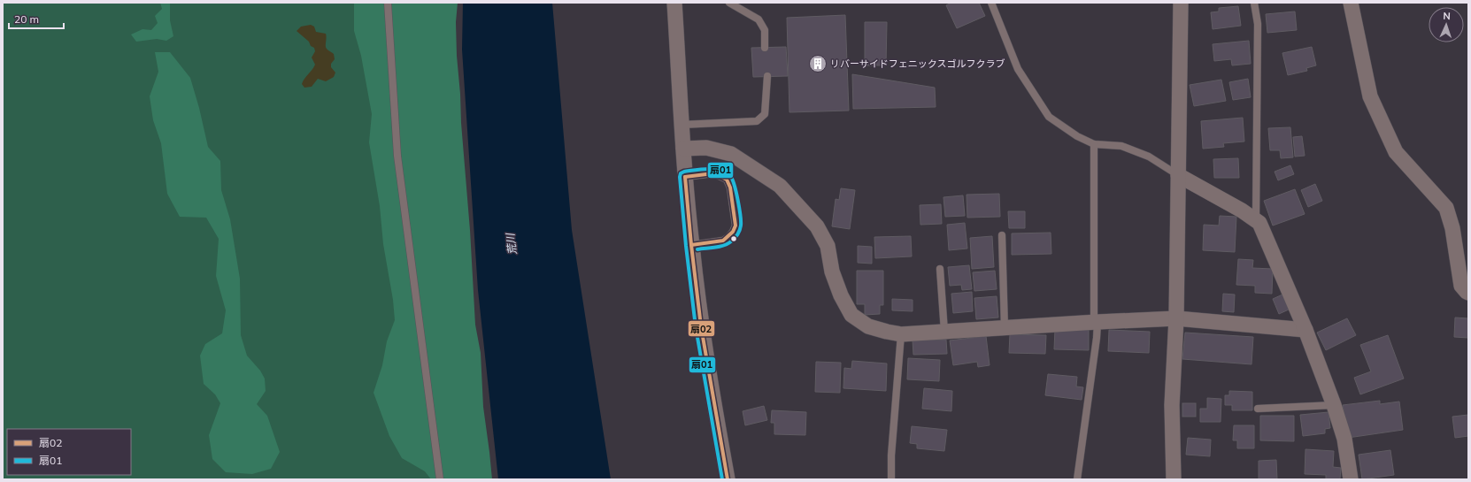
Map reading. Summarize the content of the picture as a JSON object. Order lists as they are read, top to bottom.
{
  "water": ["荒川"],
  "places": {
    "building": ["リバーサイドフェニックスゴルフクラブ"]
  },
  "lines": ["transit line 扇01", "transit line 扇02"],
  "legend": ["扇02", "扇01"],
  "scale_bar": "20 m",
  "north": "top"
}
